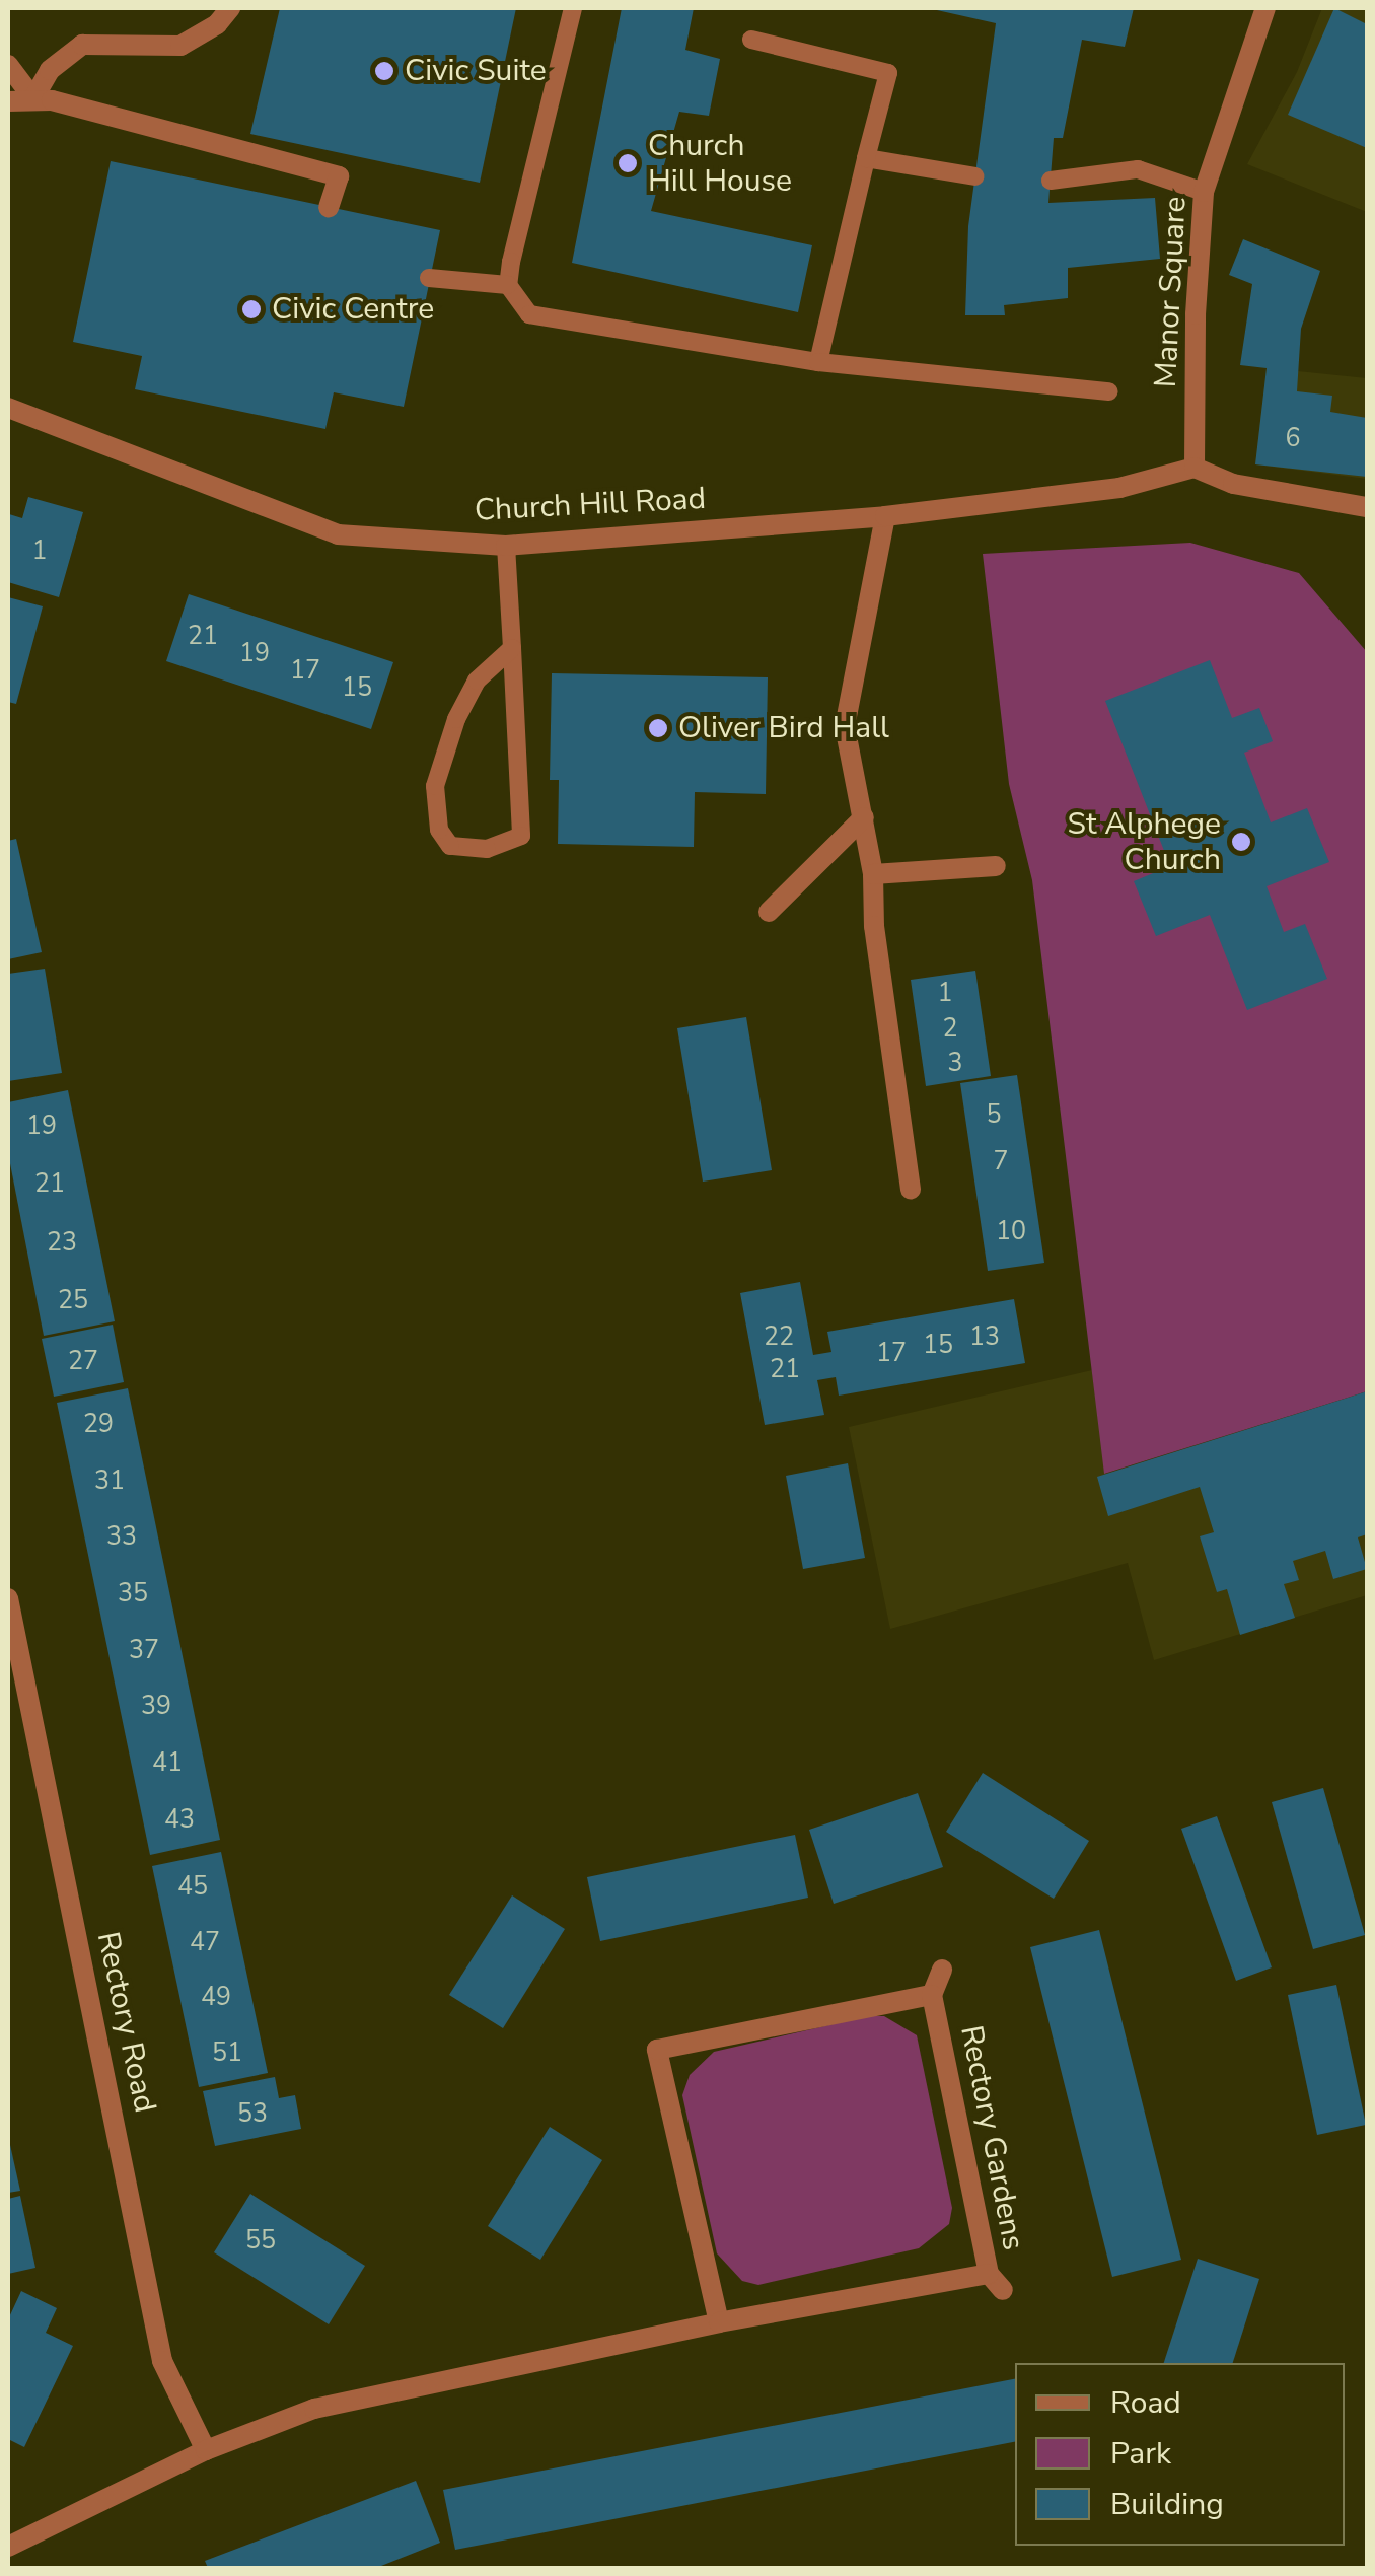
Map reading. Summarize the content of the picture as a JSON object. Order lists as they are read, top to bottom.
{
  "streets": {
    "street": [
      "Manor Square",
      "Church Hill Road",
      "Rectory Road",
      "Rectory Gardens"
    ]
  },
  "crossings": [
    ["Manor Square", "Church Hill Road"],
    ["Rectory Road", "Rectory Gardens"]
  ],
  "places": [
    "Civic Suite",
    "Church Hill House",
    "Civic Centre",
    "Oliver Bird Hall",
    "St Alphege Church"
  ],
  "house_numbers": [
    "6",
    "1",
    "21",
    "19",
    "17",
    "15",
    "1",
    "2",
    "3",
    "5",
    "19",
    "7",
    "21",
    "10",
    "23",
    "25",
    "22",
    "13",
    "15",
    "17",
    "27",
    "21",
    "29",
    "31",
    "33",
    "35",
    "37",
    "39",
    "41",
    "43",
    "45",
    "47",
    "49",
    "51",
    "53",
    "55"
  ],
  "legend": ["Road", "Park", "Building"]
}
